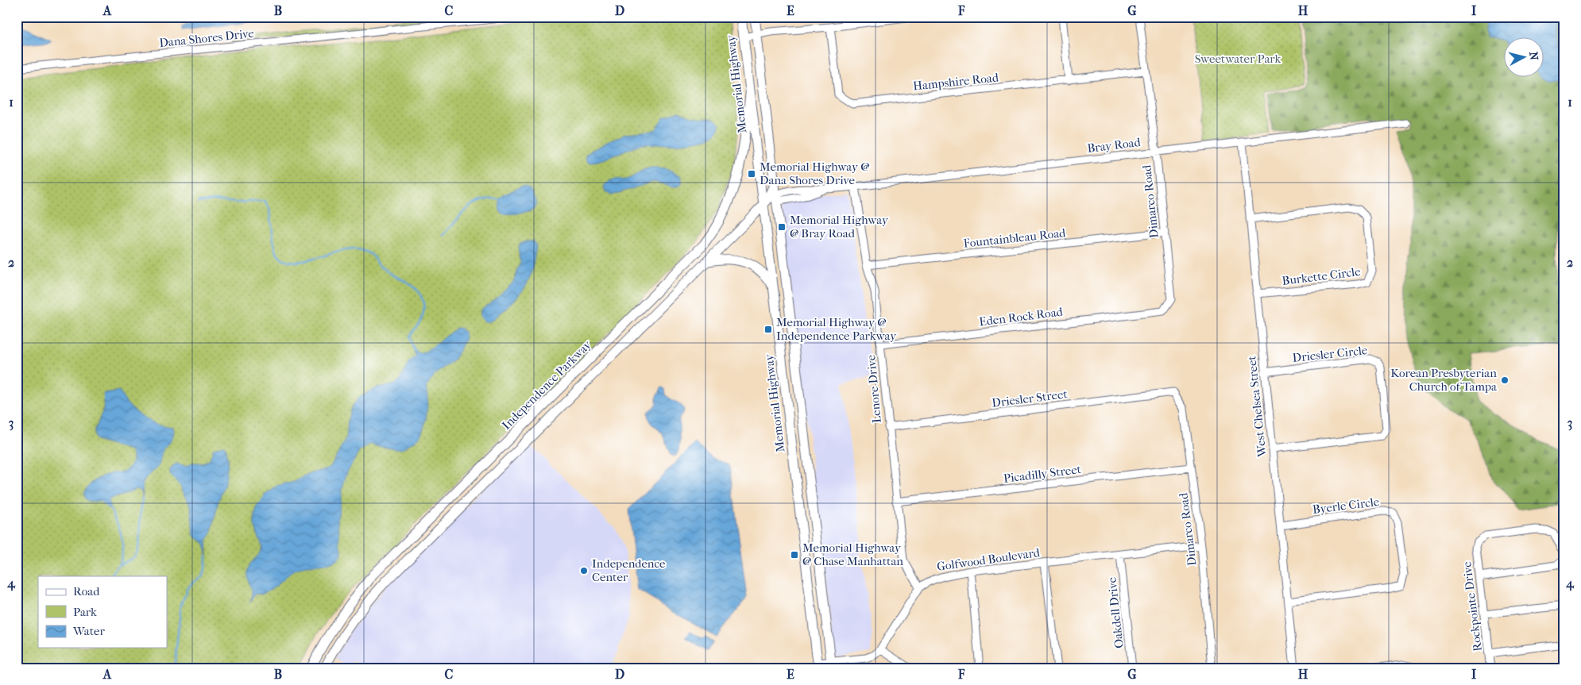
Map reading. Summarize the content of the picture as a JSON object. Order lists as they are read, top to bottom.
{
  "streets": {
    "main road": ["Memorial Highway", "Independence Parkway"],
    "street": [
      "Dana Shores Drive",
      "Hampshire Road",
      "Bray Road",
      "Dimarco Road",
      "Fountainbleau Road",
      "Burkette Circle",
      "Eden Rock Road",
      "Driesler Circle",
      "Lenore Drive",
      "Driesler Street",
      "West Chelsea Street",
      "Picadilly Street",
      "Byerle Circle",
      "Golfwood Boulevard",
      "Rockpointe Drive",
      "Oakdell Drive"
    ]
  },
  "crossings": [
    ["Hampshire Road", "Dimarco Road"],
    ["Memorial Highway", "Independence Parkway"],
    ["Bray Road", "Dimarco Road"],
    ["Bray Road", "Independence Parkway"],
    ["Bray Road", "Lenore Drive"],
    ["Bray Road", "West Chelsea Street"],
    ["Dimarco Road", "Fountainbleau Road"],
    ["Dimarco Road", "Eden Rock Road"],
    ["Dimarco Road", "Driesler Street"],
    ["Dimarco Road", "Picadilly Street"],
    ["Dimarco Road", "Golfwood Boulevard"],
    ["Fountainbleau Road", "Lenore Drive"],
    ["Burkette Circle", "West Chelsea Street"],
    ["Eden Rock Road", "Lenore Drive"],
    ["Driesler Circle", "West Chelsea Street"],
    ["Lenore Drive", "Driesler Street"],
    ["Lenore Drive", "Picadilly Street"],
    ["Lenore Drive", "Golfwood Boulevard"],
    ["West Chelsea Street", "Byerle Circle"],
    ["Golfwood Boulevard", "Oakdell Drive"]
  ],
  "parks": ["Sweetwater Park"],
  "places": {
    "transit": [
      "Memorial Highway @ Dana Shores Drive",
      "Memorial Highway @ Bray Road",
      "Memorial Highway @ Independence Parkway",
      "Memorial Highway @ Chase Manhattan"
    ],
    "other": ["Korean Presbyterian Church of Tampa", "Independence Center"]
  },
  "legend": ["Road", "Park", "Water"],
  "north": "right",
  "grid": {
    "columns": [
      "A",
      "B",
      "C",
      "D",
      "E",
      "F",
      "G",
      "H",
      "I"
    ],
    "rows": [
      "1",
      "2",
      "3",
      "4"
    ]
  }
}
